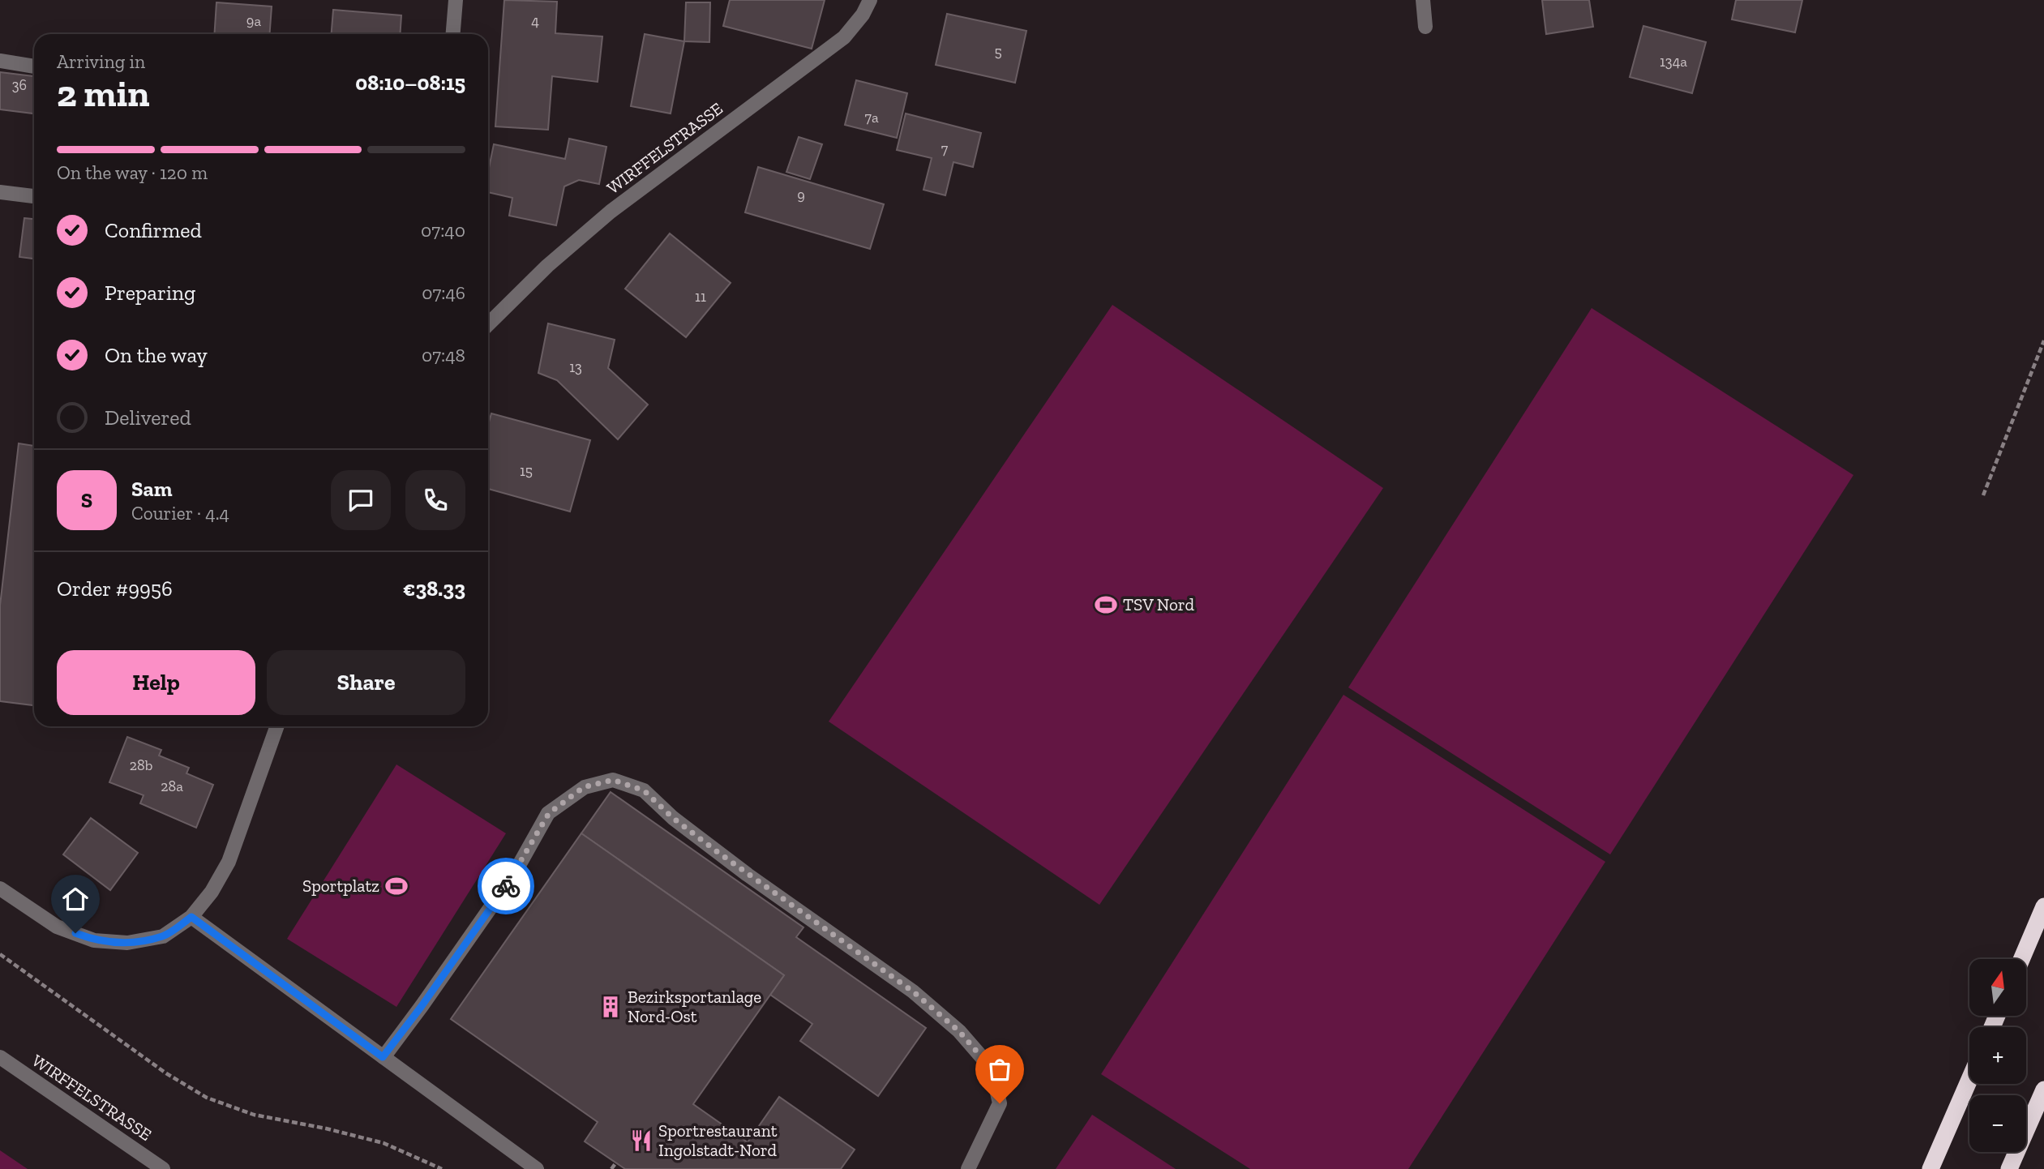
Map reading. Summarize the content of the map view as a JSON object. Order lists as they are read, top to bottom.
{
  "streets": {
    "street": ["WIRFFELSTRASSE"]
  },
  "places": {
    "sports": ["TSV Nord", "Sportplatz"],
    "building": ["Bezirksportanlage Nord-Ost"],
    "restaurant": ["Sportrestaurant Ingolstadt-Nord"]
  },
  "house_numbers": [
    "9a",
    "4",
    "5",
    "134a",
    "36",
    "7a",
    "7",
    "9",
    "11",
    "13",
    "15",
    "28b",
    "28a"
  ],
  "north": "top",
  "page": {
    "heading": ["2 min", "Arriving in", "08:10–08:15"],
    "panel": [
      "Sam",
      "Courier · 4.4",
      "Order #9956",
      "€38.33"
    ],
    "bar": "On the way · 120 m",
    "list": [
      ["Confirmed", "07:40"],
      ["Preparing", "07:46"],
      ["On the way", "07:48"],
      "Delivered"
    ],
    "round": "S",
    "buttons": ["Help", "Share"],
    "map_buttons": ["+", "−"]
  }
}
